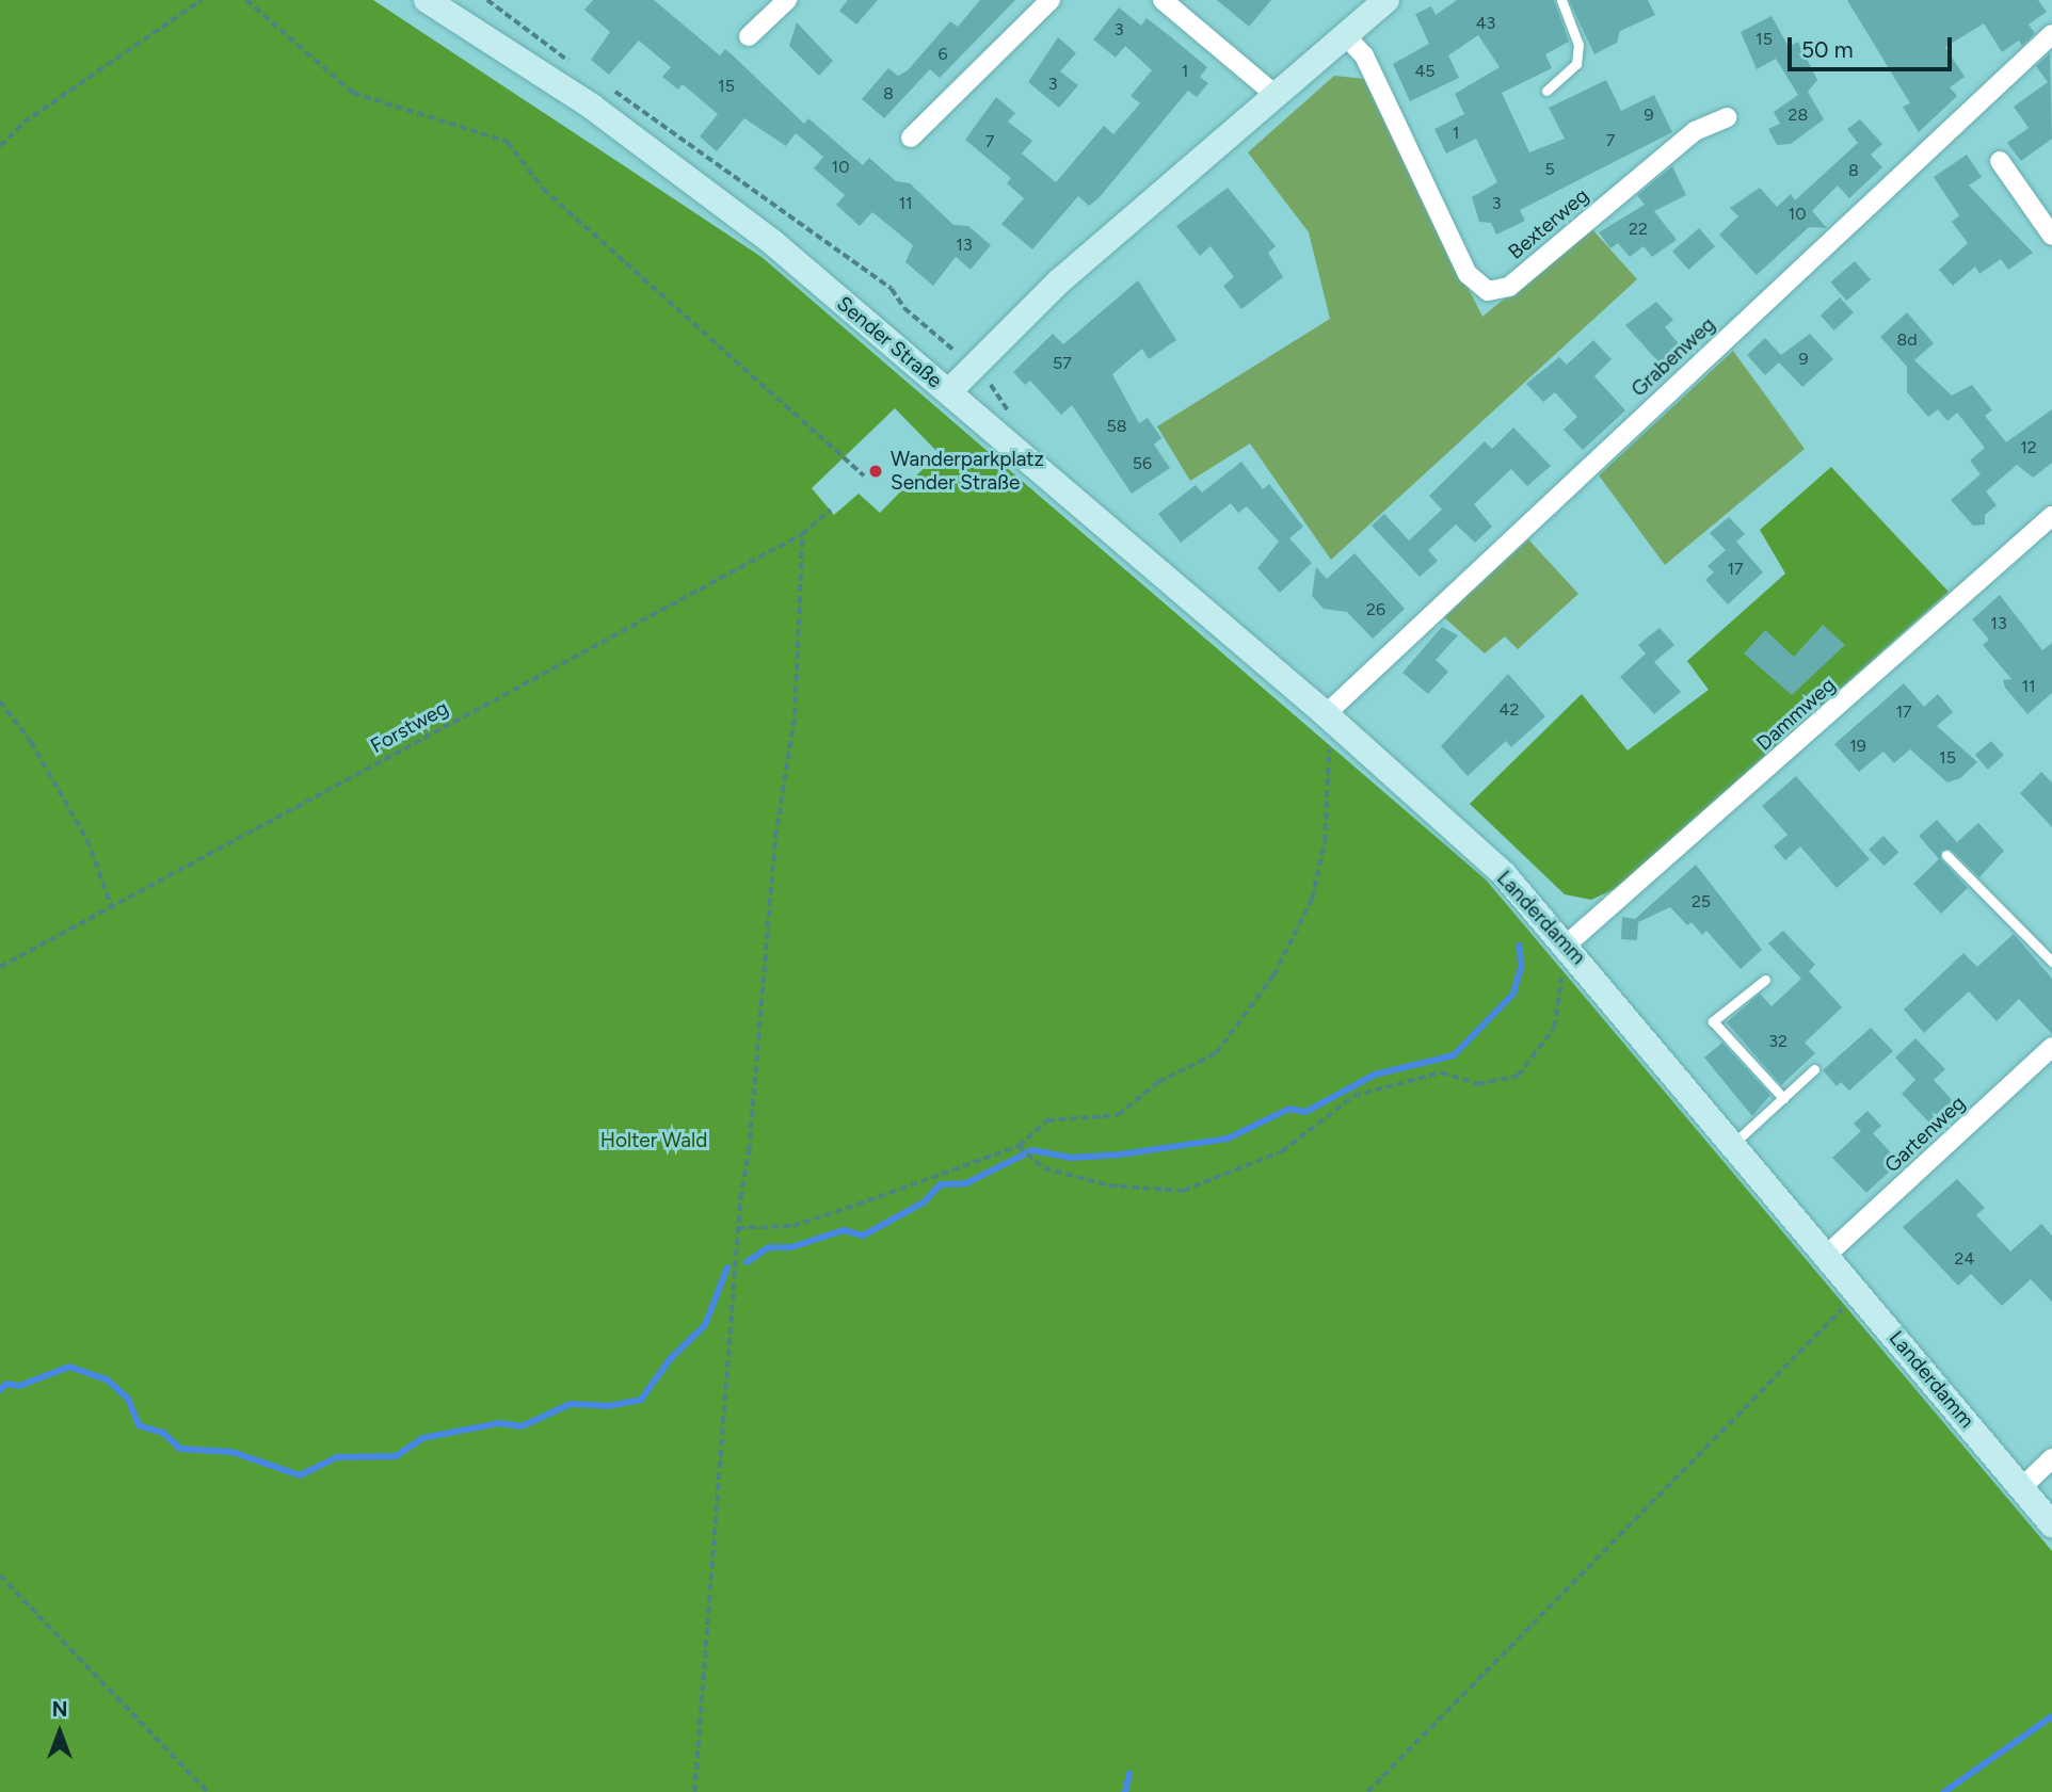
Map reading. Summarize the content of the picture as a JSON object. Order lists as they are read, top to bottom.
{
  "streets": {
    "main road": ["Sender Straße", "Landerdamm"],
    "street": [
      "Bexterweg",
      "Grabenweg",
      "Dammweg",
      "Gartenweg"
    ],
    "path": ["Forstweg"]
  },
  "crossings": [
    ["Bexterweg", "Sender Straße"],
    ["Sender Straße", "Landerdamm"],
    ["Grabenweg", "Landerdamm"],
    ["Dammweg", "Landerdamm"],
    ["Landerdamm", "Gartenweg"]
  ],
  "parks": ["Holter Wald"],
  "places": ["Wanderparkplatz Sender Straße"],
  "house_numbers": [
    "43",
    "3",
    "15",
    "6",
    "1",
    "45",
    "3",
    "15",
    "8",
    "9",
    "28",
    "1",
    "7",
    "7",
    "10",
    "5",
    "8",
    "11",
    "3",
    "10",
    "22",
    "13",
    "8d",
    "9",
    "57",
    "58",
    "12",
    "56",
    "17",
    "26",
    "13",
    "11",
    "42",
    "17",
    "19",
    "15",
    "25",
    "32",
    "24"
  ],
  "scale_bar": "50 m",
  "north": "top"
}
